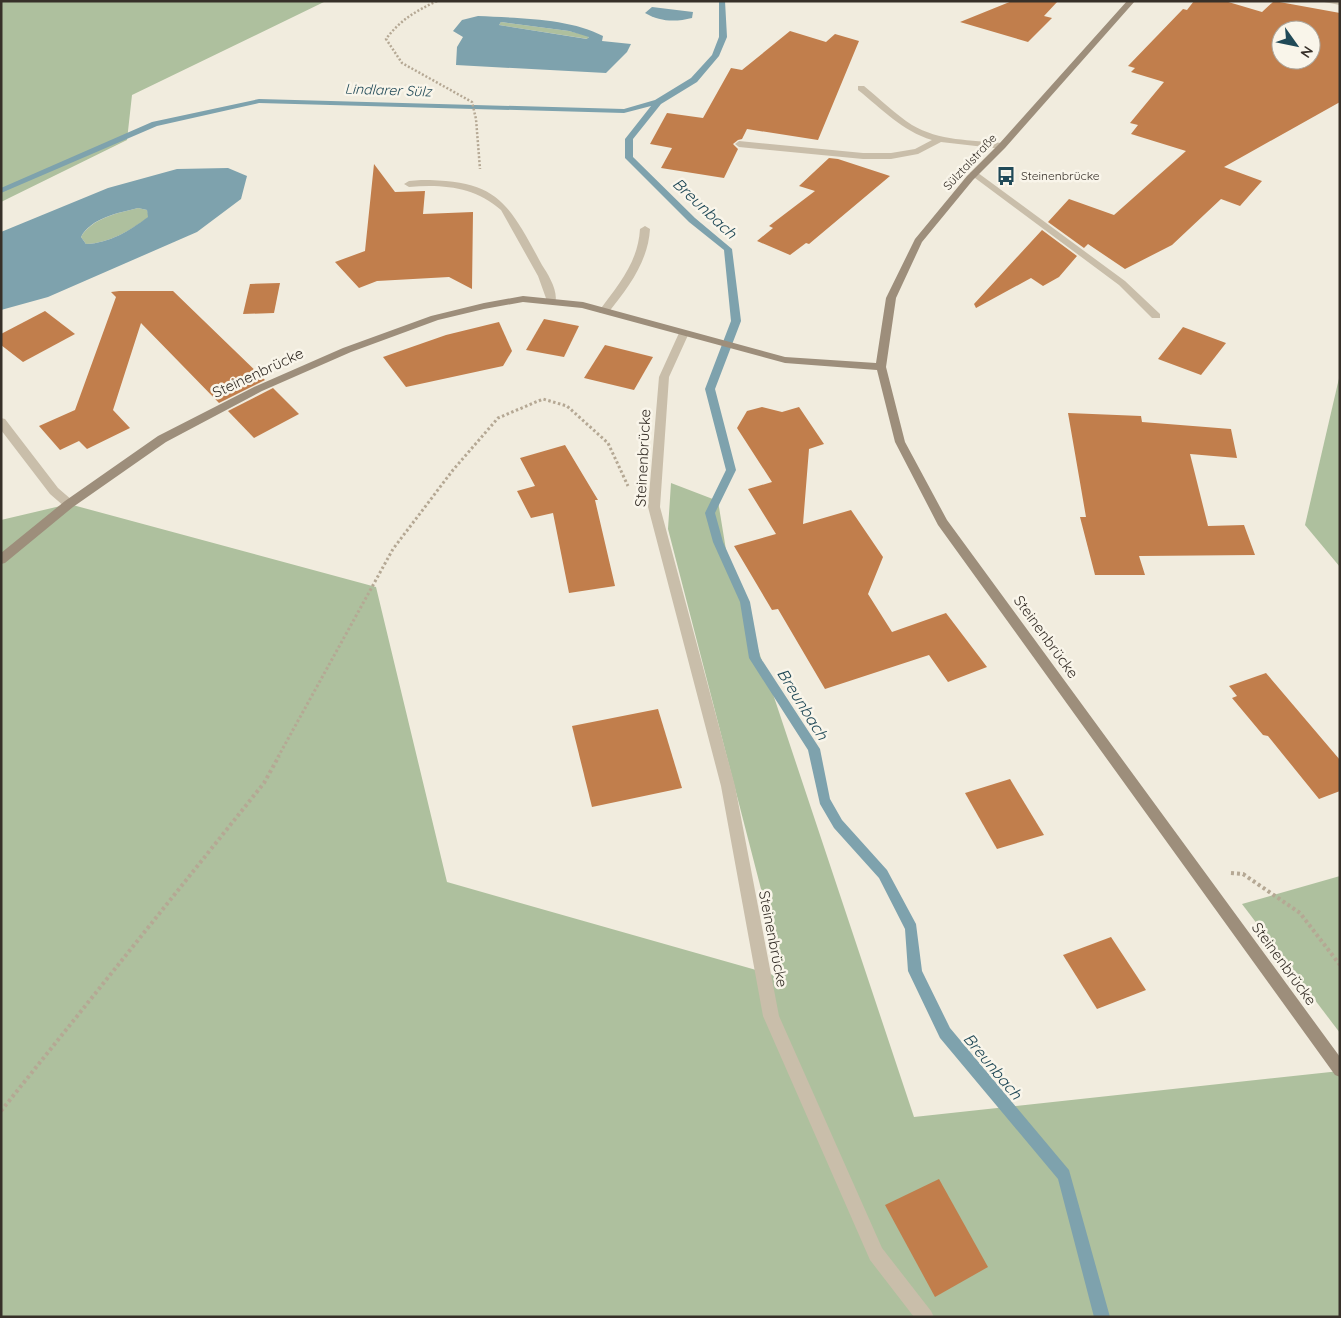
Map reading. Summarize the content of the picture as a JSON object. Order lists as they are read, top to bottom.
{
  "streets": {
    "main road": ["Sülztalstraße", "Steinenbrücke"]
  },
  "crossings": [
    ["Sülztalstraße", "Steinenbrücke"]
  ],
  "water": ["Lindlarer Sülz", "Breunbach"],
  "places": {
    "bus stop": ["Steinenbrücke"]
  },
  "north": "bottom right"
}
